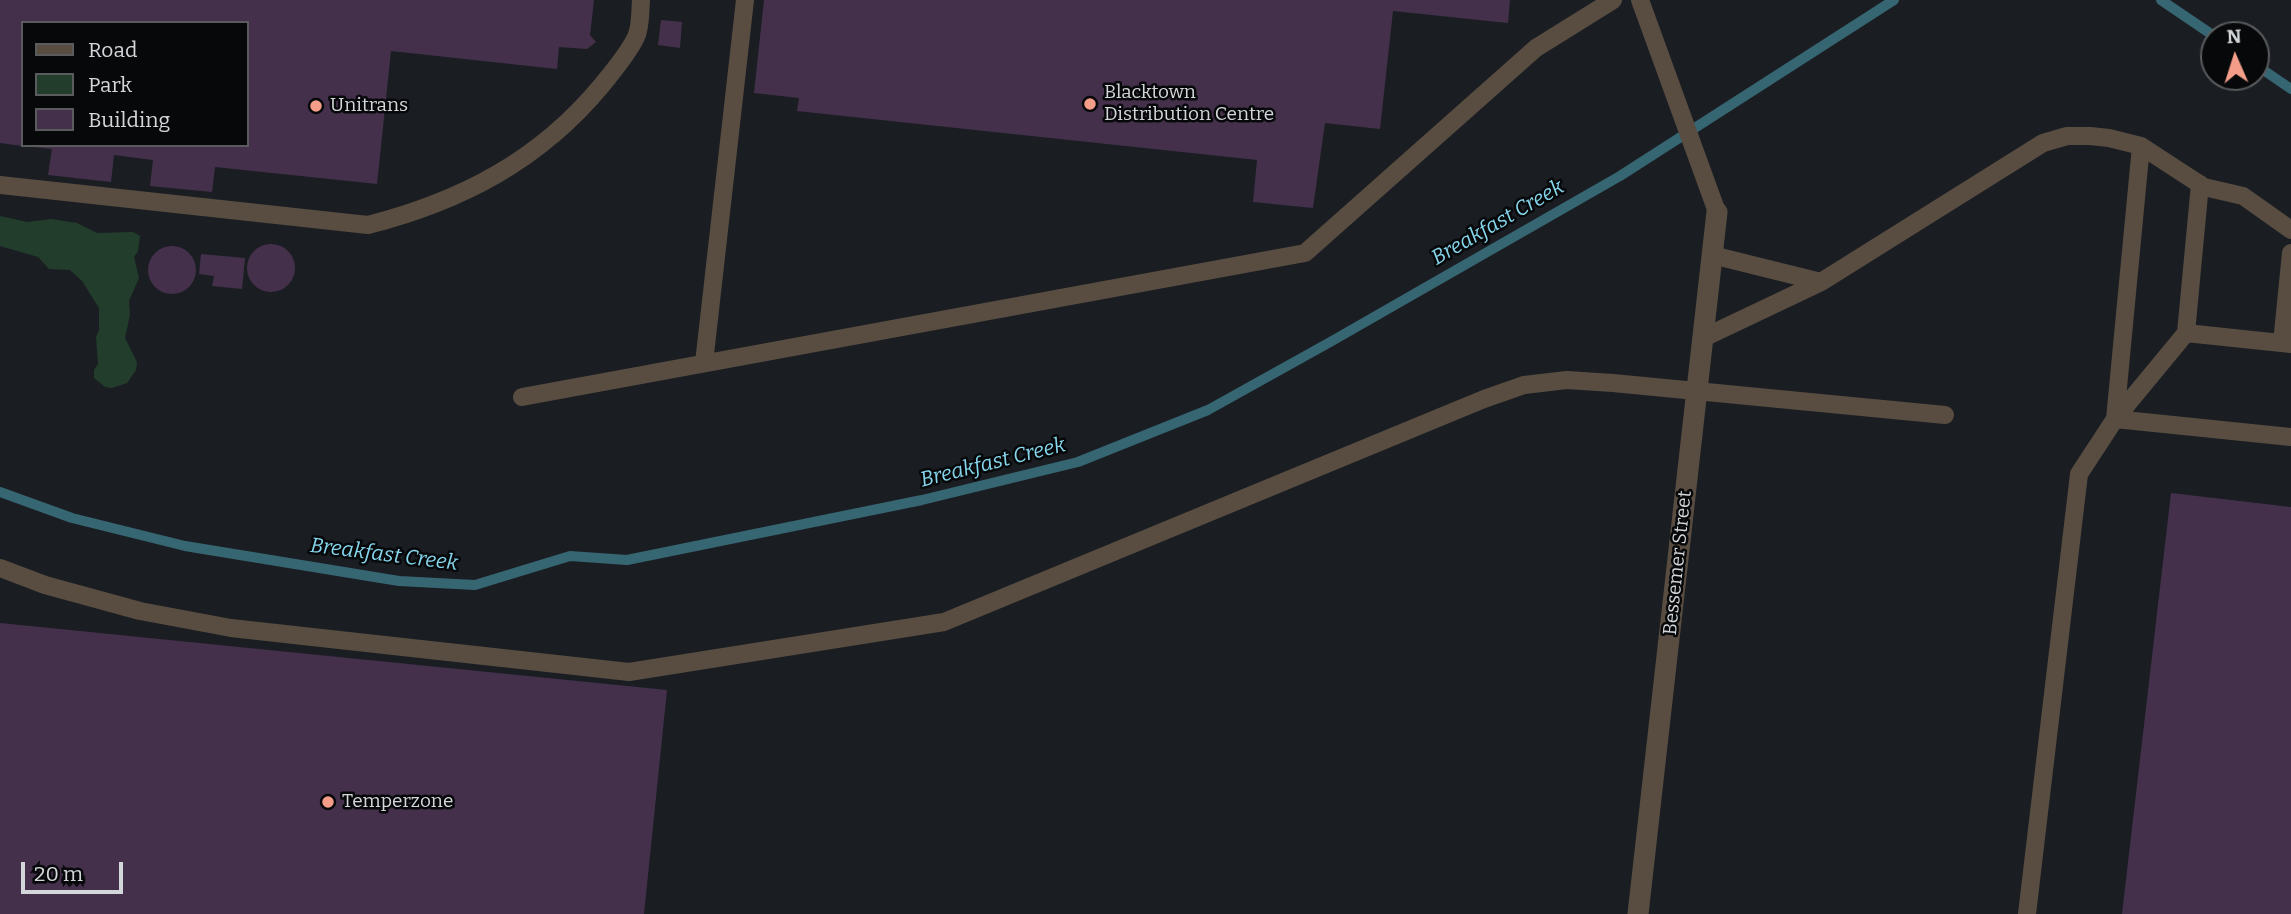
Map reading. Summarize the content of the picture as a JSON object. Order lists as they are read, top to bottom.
{
  "streets": {
    "street": ["Bessemer Street"]
  },
  "water": ["Breakfast Creek"],
  "places": ["Blacktown Distribution Centre", "Unitrans", "Temperzone"],
  "legend": ["Road", "Park", "Building"],
  "scale_bar": "20 m",
  "north": "top"
}
